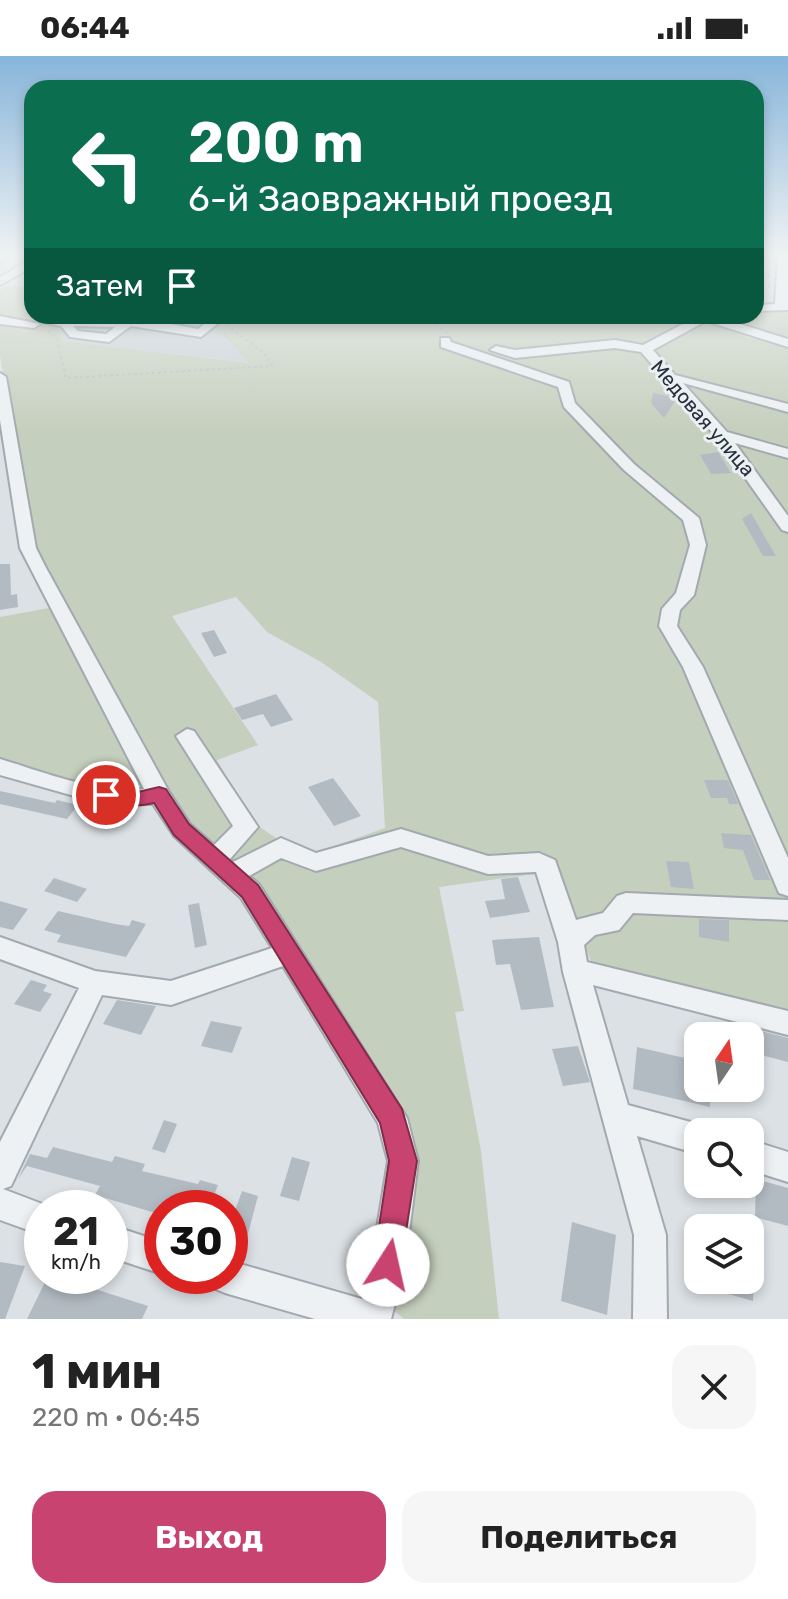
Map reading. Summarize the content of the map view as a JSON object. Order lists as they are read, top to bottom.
{
  "streets": {
    "street": ["Медовая улица"]
  },
  "north": "top",
  "page": {
    "status": "06:44",
    "turn": ["200 m", "6-й Заовражный проезд"],
    "then": "Затем",
    "speed": "21 km/h",
    "limit": "30",
    "heading": ["1 мин", "220 m · 06:45"],
    "buttons": ["Выход", "Поделиться"]
  }
}
